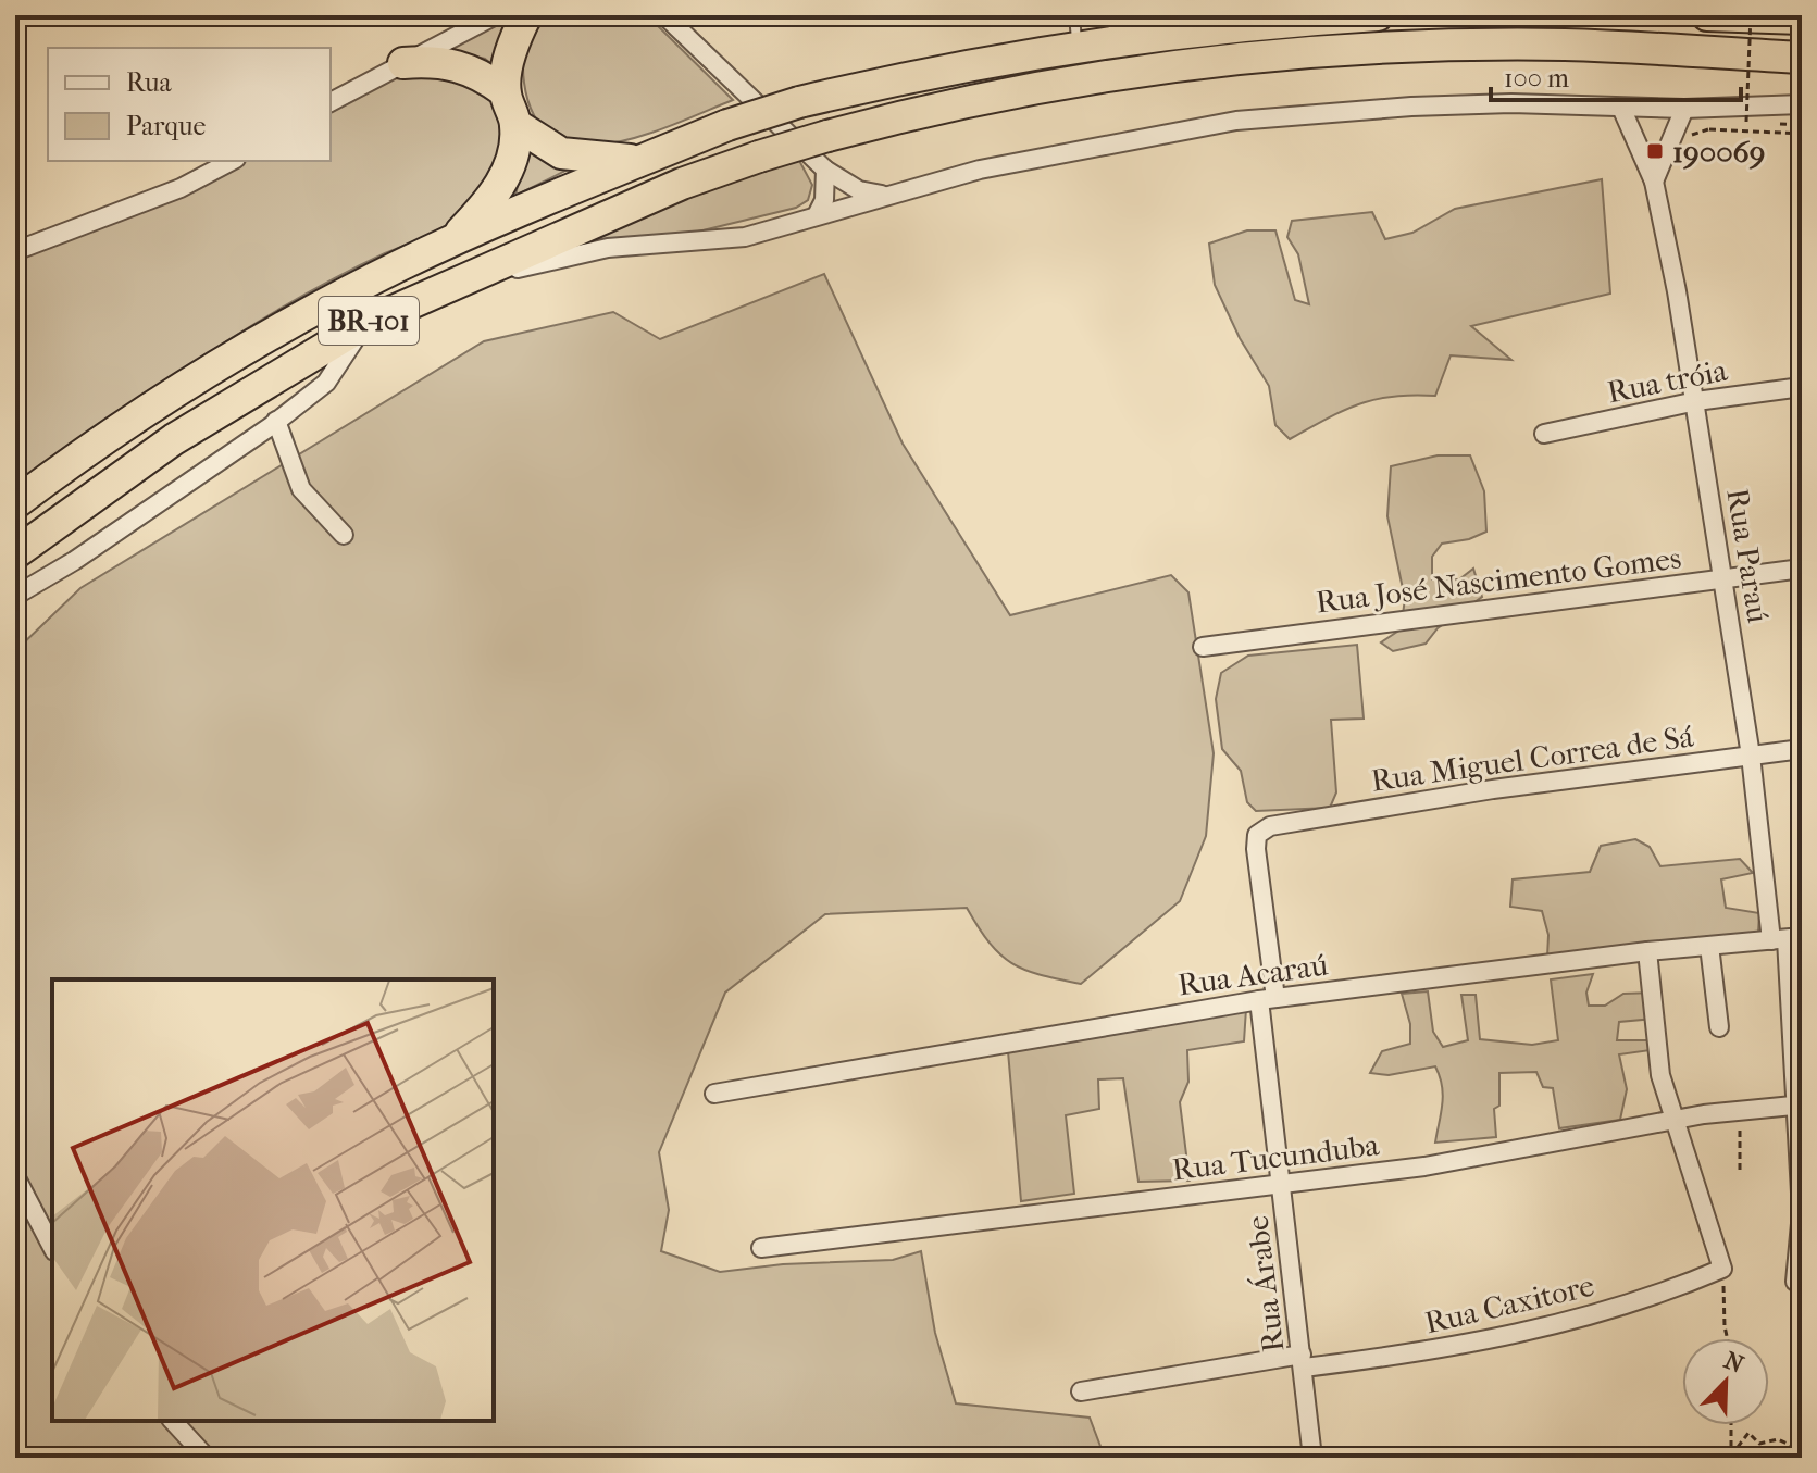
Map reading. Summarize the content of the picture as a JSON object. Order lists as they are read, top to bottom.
{
  "streets": {
    "highway": ["BR-101"],
    "street": [
      "Rua tróia",
      "Rua Paraú",
      "Rua José Nascimento Gomes",
      "Rua Miguel Correa de Sá",
      "Rua Acaraú",
      "Rua Tucunduba",
      "Rua Árabe",
      "Rua Caxitore"
    ]
  },
  "crossings": [
    ["Rua tróia", "Rua Paraú"],
    ["Rua Paraú", "Rua José Nascimento Gomes"],
    ["Rua Paraú", "Rua Miguel Correa de Sá"],
    ["Rua Paraú", "Rua Acaraú"],
    ["Rua Paraú", "Rua Tucunduba"],
    ["Rua Miguel Correa de Sá", "Rua Árabe"],
    ["Rua Acaraú", "Rua Árabe"],
    ["Rua Tucunduba", "Rua Árabe"],
    ["Rua Árabe", "Rua Caxitore"]
  ],
  "places": {
    "transit": ["190069"]
  },
  "legend": ["Rua", "Parque"],
  "scale_bar": "100 m",
  "north": "top right"
}
